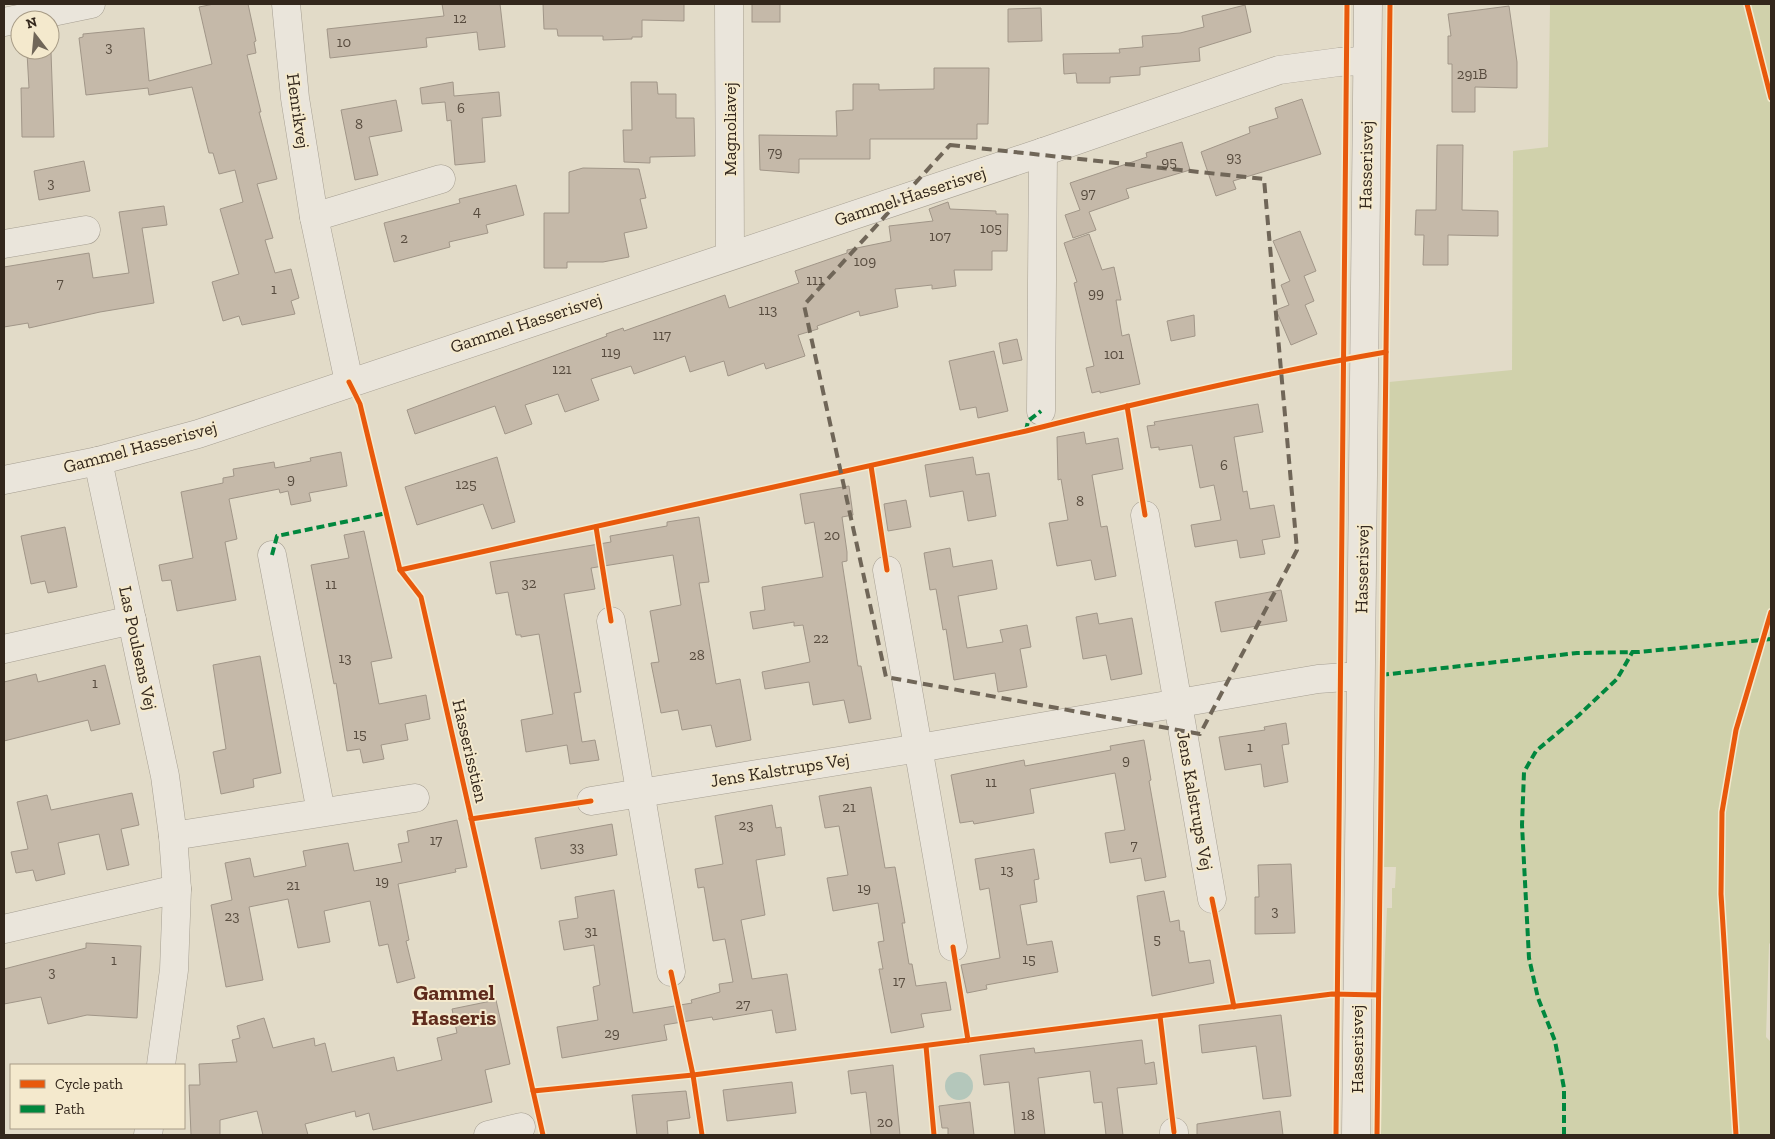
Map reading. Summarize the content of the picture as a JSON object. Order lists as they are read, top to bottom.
{
  "streets": {
    "street": [
      "Henrikvej",
      "Magnoliavej",
      "Hasserisvej",
      "Gammel Hasserisvej",
      "Las Poulsens Vej",
      "Jens Kalstrups Vej"
    ],
    "cycle path": ["Hasserisstien"]
  },
  "crossings": [
    ["Henrikvej", "Gammel Hasserisvej"],
    ["Magnoliavej", "Gammel Hasserisvej"],
    ["Hasserisvej", "Gammel Hasserisvej"],
    ["Hasserisvej", "Jens Kalstrups Vej"],
    ["Gammel Hasserisvej", "Las Poulsens Vej"]
  ],
  "districts": ["Gammel Hasseris"],
  "house_numbers": [
    "12",
    "10",
    "3",
    "291B",
    "6",
    "8",
    "79",
    "93",
    "95",
    "3",
    "97",
    "4",
    "105",
    "107",
    "2",
    "109",
    "111",
    "7",
    "1",
    "99",
    "113",
    "117",
    "119",
    "101",
    "121",
    "6",
    "9",
    "125",
    "8",
    "20",
    "32",
    "11",
    "22",
    "28",
    "13",
    "1",
    "15",
    "1",
    "9",
    "11",
    "21",
    "23",
    "17",
    "7",
    "33",
    "13",
    "19",
    "21",
    "19",
    "3",
    "23",
    "31",
    "5",
    "15",
    "1",
    "3",
    "17",
    "27",
    "29",
    "18",
    "20"
  ],
  "legend": ["Cycle path", "Path"],
  "north": "top"
}
